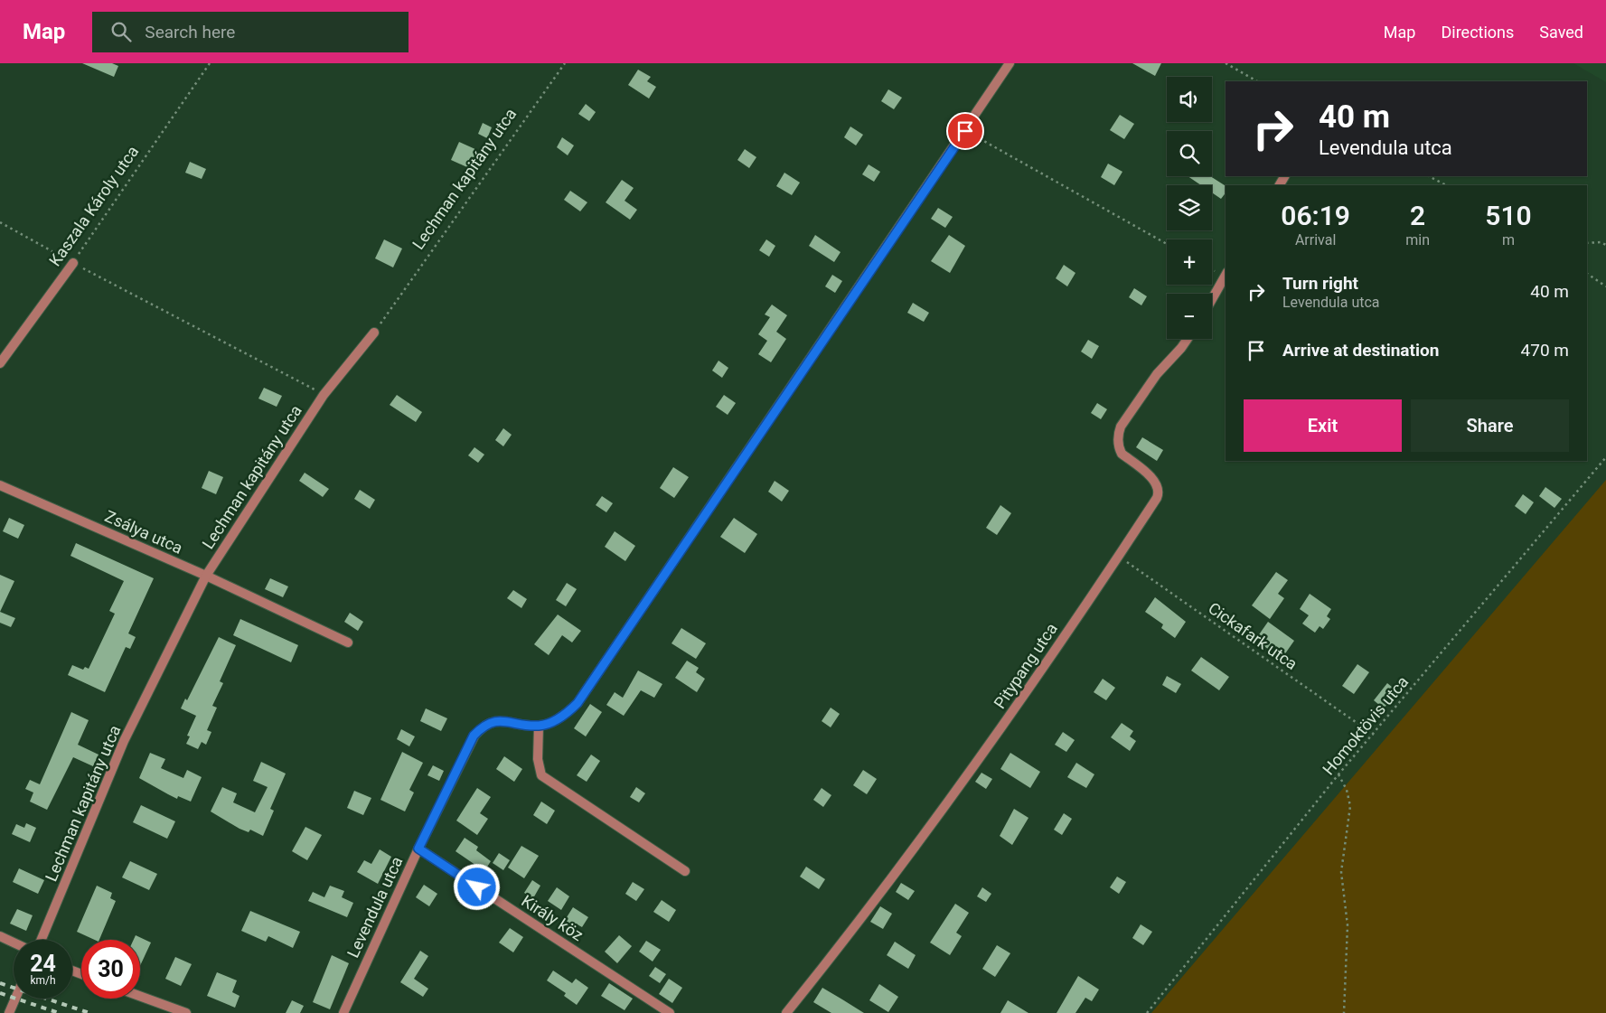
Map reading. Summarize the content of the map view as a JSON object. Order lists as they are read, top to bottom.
{
  "streets": {
    "street": [
      "Lechman kapitány utca",
      "Kaszala Károly utca",
      "Zsálya utca",
      "Pitypang utca",
      "Levendula utca",
      "Király köz"
    ],
    "path": ["Cickafark utca", "Homoktövis utca"]
  },
  "crossings": [
    ["Lechman kapitány utca", "Zsálya utca"],
    ["Cickafark utca", "Pitypang utca"],
    ["Cickafark utca", "Homoktövis utca"],
    ["Levendula utca", "Király köz"]
  ],
  "page": {
    "header": "Map",
    "search": "Search here",
    "nav": ["Map", "Directions", "Saved"],
    "map_buttons": ["+", "−"],
    "turn": ["40 m", "Levendula utca"],
    "eta": [
      "06:19",
      "Arrival",
      "2",
      "min",
      "510",
      "m"
    ],
    "list": [
      {
        "name": "Turn right",
        "note": "Levendula utca",
        "value": "40 m"
      },
      {
        "name": "Arrive at destination",
        "value": "470 m"
      }
    ],
    "buttons": ["Exit", "Share"],
    "speed": "24 km/h",
    "limit": "30"
  }
}
